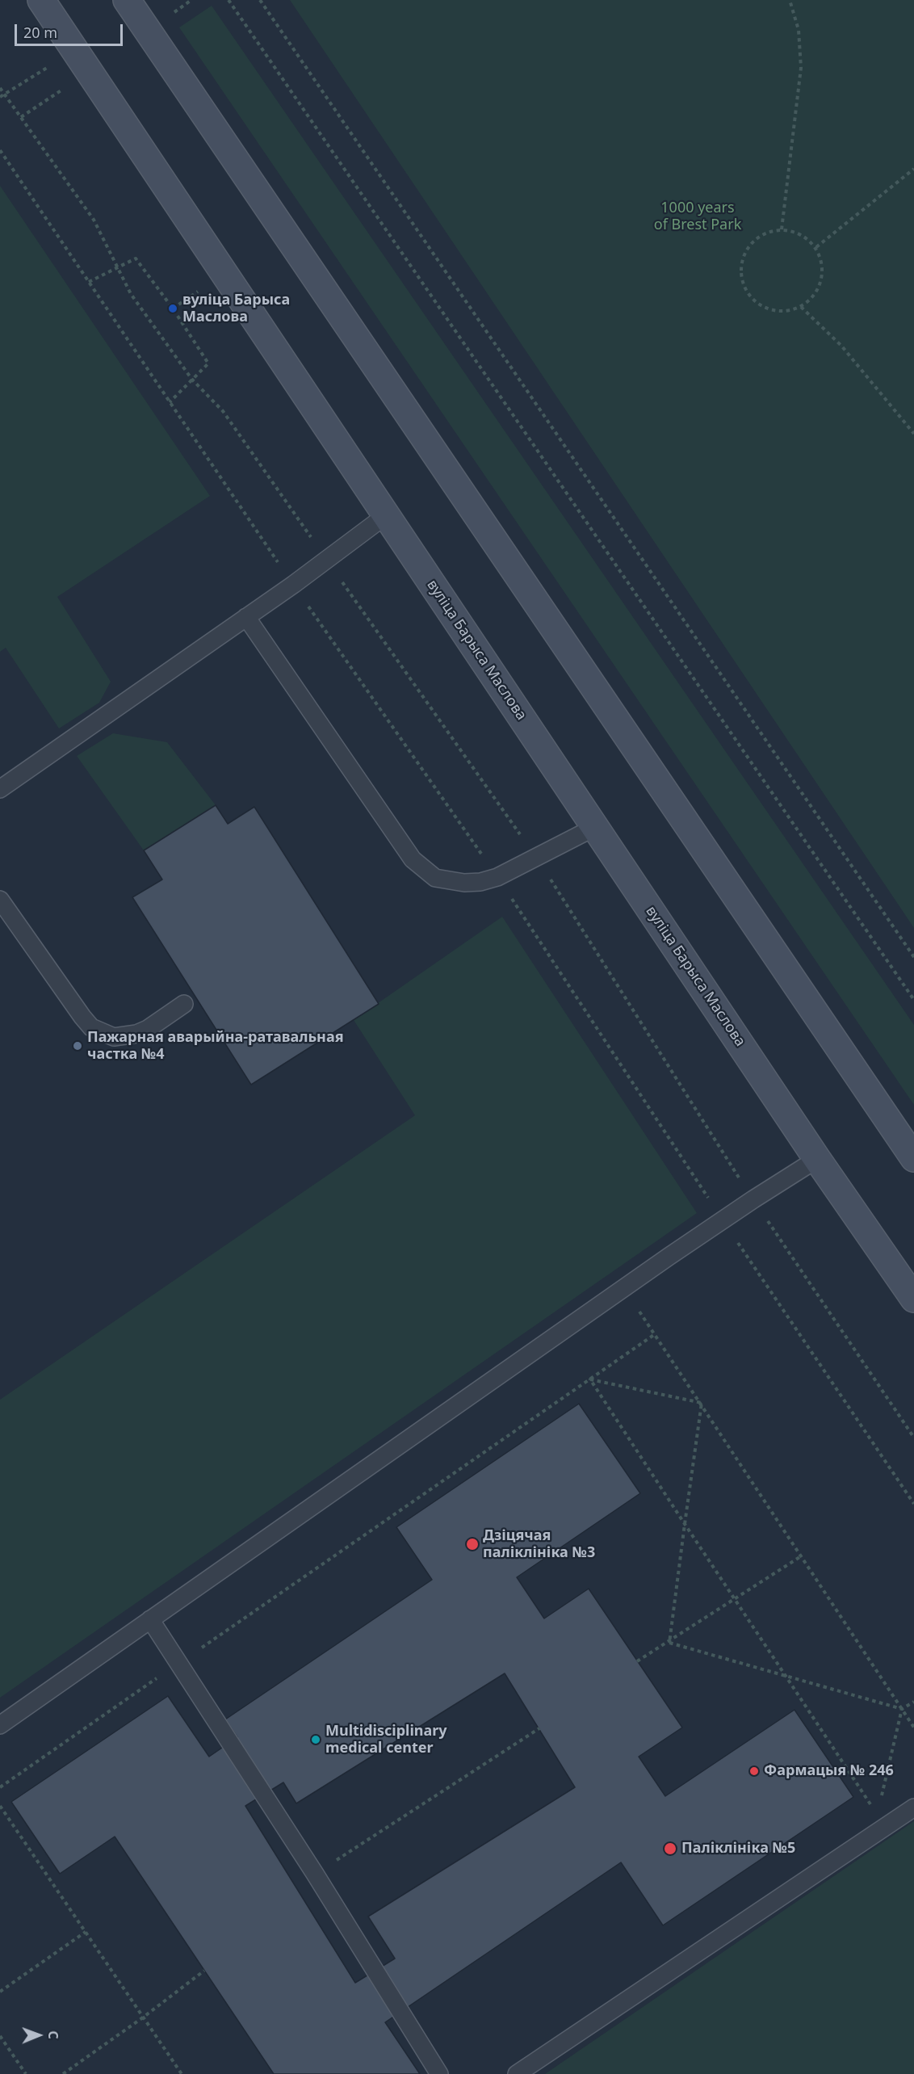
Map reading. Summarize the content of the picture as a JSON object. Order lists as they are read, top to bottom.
{
  "streets": {
    "main road": ["вуліца Барыса Маслова"]
  },
  "parks": ["1000 years of Brest Park"],
  "places": [
    "вуліца Барыса Маслова",
    "Пажарная аварыйна-ратавальная частка №4",
    "Дзіцячая паліклініка №3",
    "Multidisciplinary medical center",
    "Фармацыя № 246",
    "Паліклініка №5"
  ],
  "scale_bar": "20 m",
  "north": "right"
}
